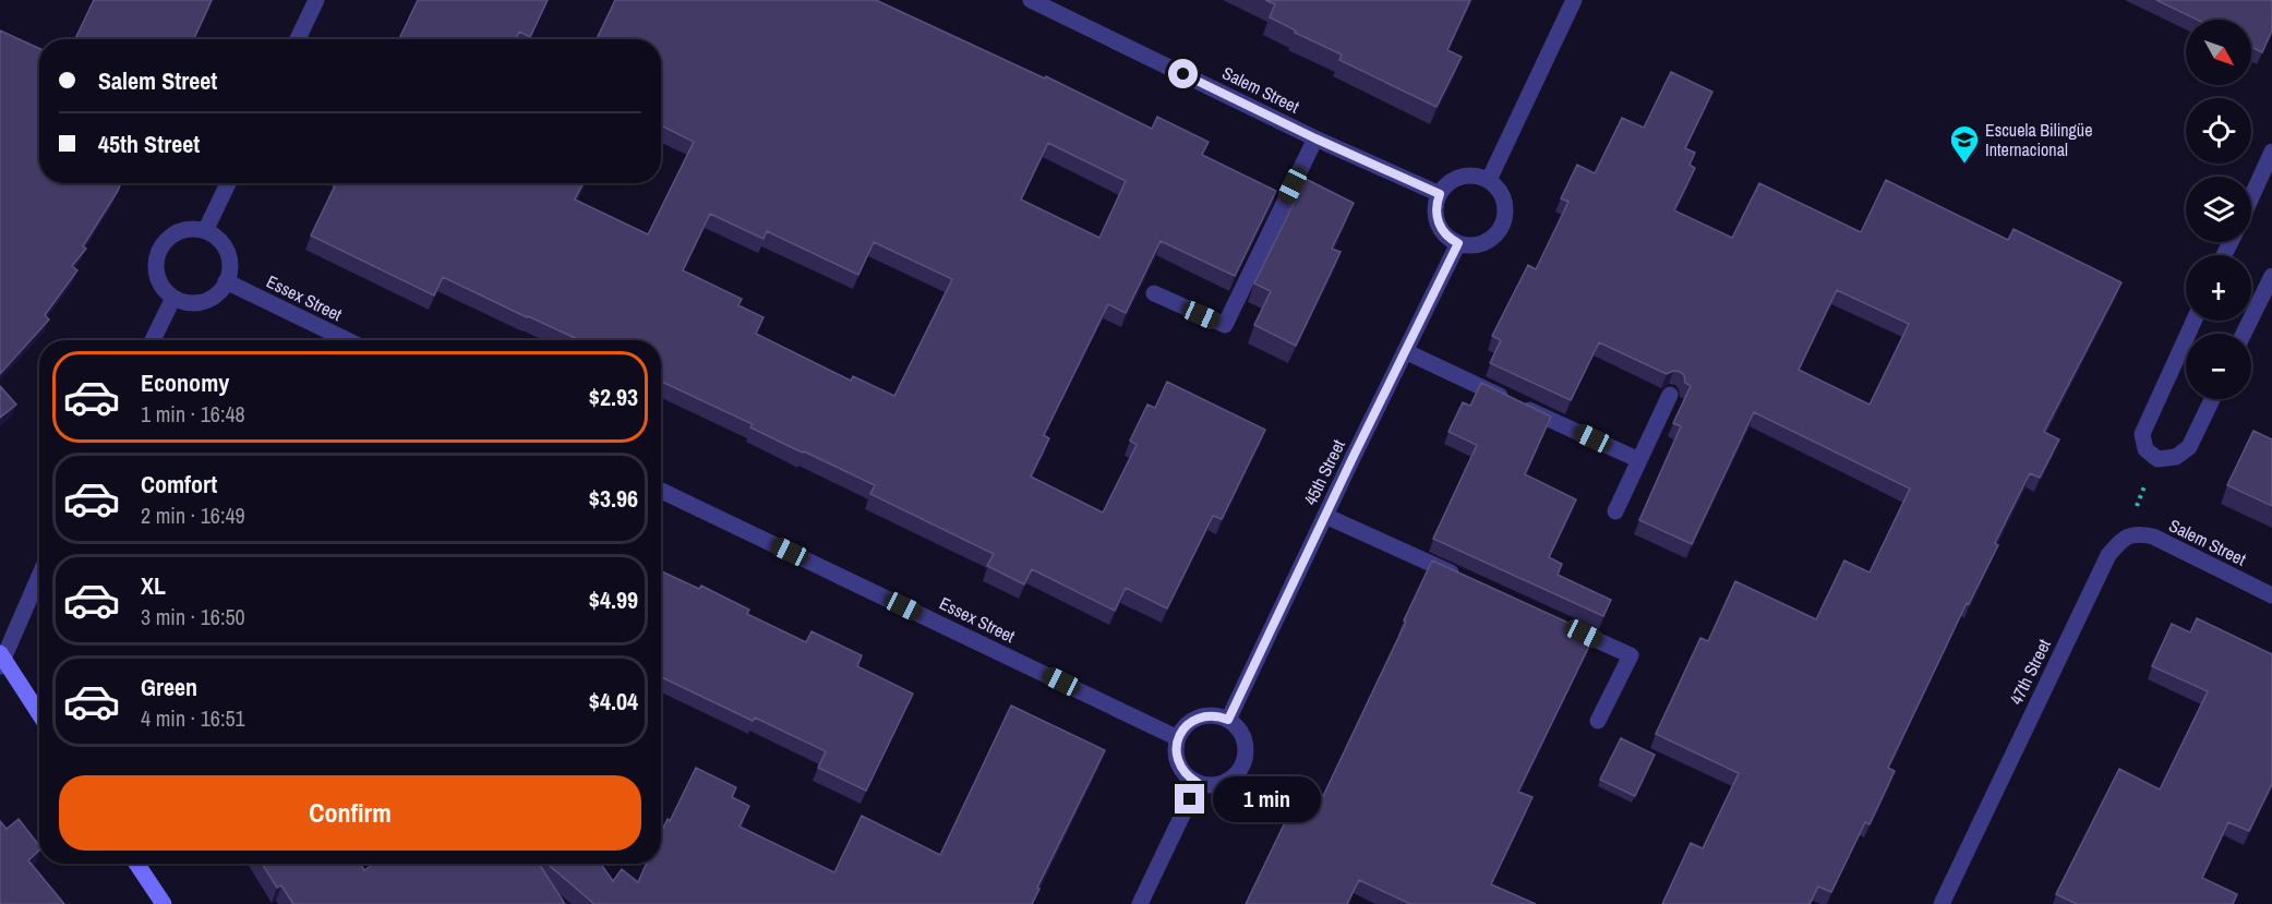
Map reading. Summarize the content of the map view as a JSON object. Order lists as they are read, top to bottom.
{
  "streets": {
    "street": [
      "Salem Street",
      "Essex Street",
      "45th Street",
      "47th Street"
    ]
  },
  "crossings": [
    ["Salem Street", "45th Street"],
    ["Salem Street", "47th Street"],
    ["Essex Street", "45th Street"]
  ],
  "places": {
    "school or university": ["Escuela Bilingüe Internacional"]
  },
  "north": "bottom right",
  "page": {
    "map_buttons": ["+", "−"],
    "banner": ["Salem Street", "45th Street"],
    "list": [
      {
        "name": "Economy",
        "note": "1 min · 16:48",
        "value": "$2.93"
      },
      {
        "name": "Comfort",
        "note": "2 min · 16:49",
        "value": "$3.96"
      },
      {
        "name": "XL",
        "note": "3 min · 16:50",
        "value": "$4.99"
      },
      {
        "name": "Green",
        "note": "4 min · 16:51",
        "value": "$4.04"
      }
    ],
    "buttons": "Confirm",
    "bubble": "1 min"
  }
}
